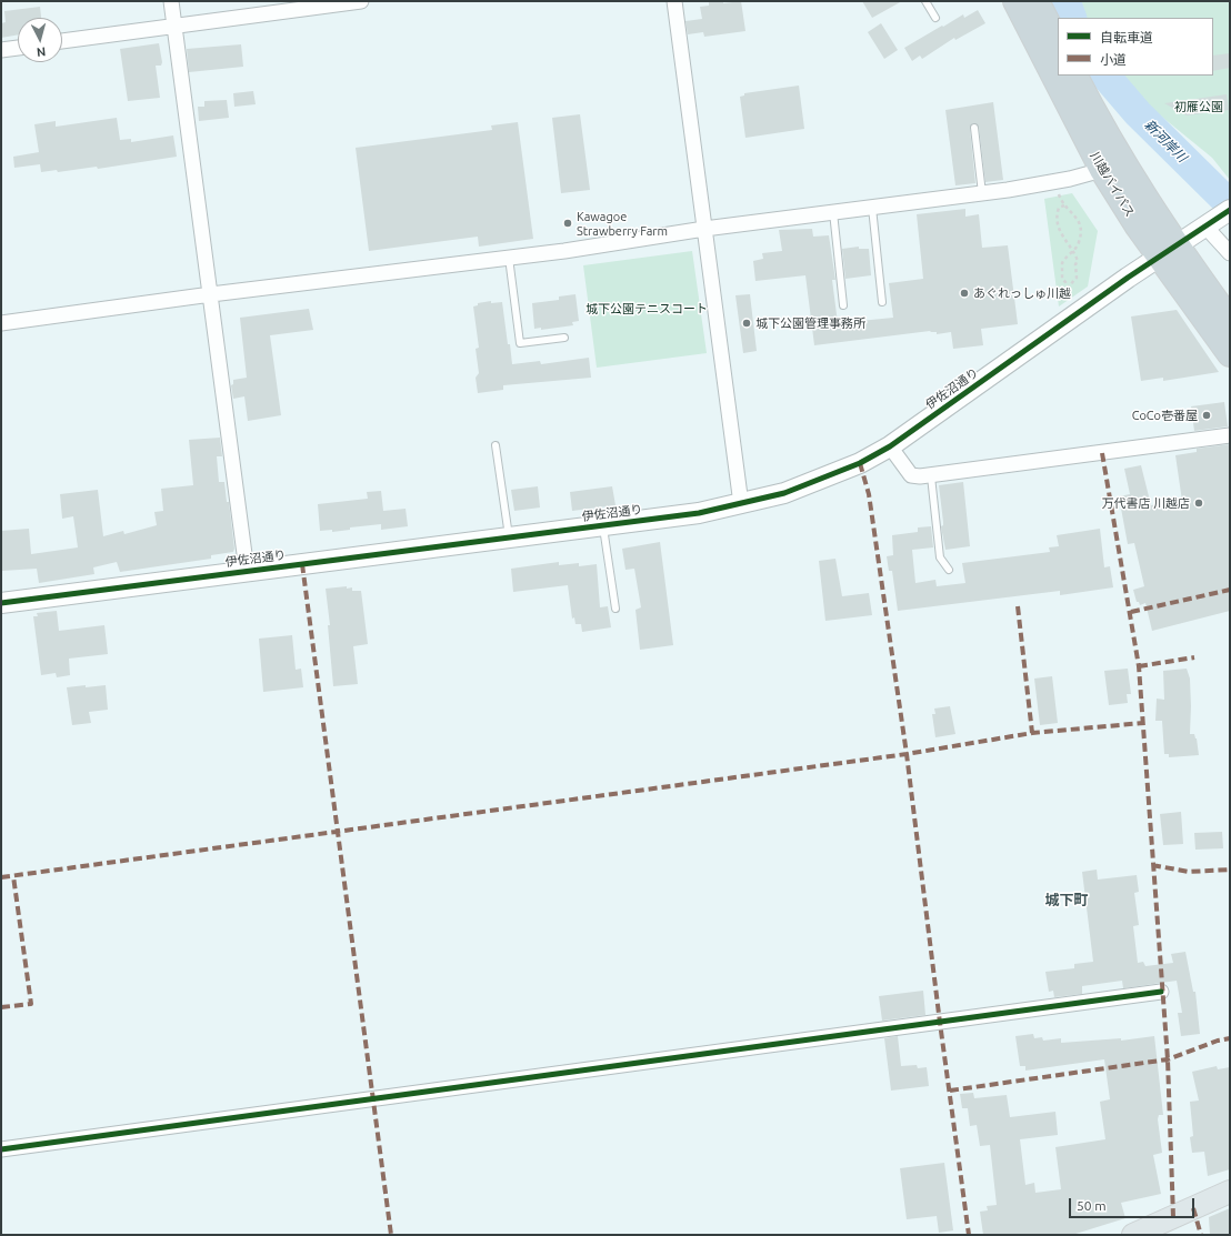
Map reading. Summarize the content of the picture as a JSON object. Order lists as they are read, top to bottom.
{
  "streets": {
    "highway": ["川越バイパス"],
    "street": ["伊佐沼通り"]
  },
  "crossings": [
    ["川越バイパス", "伊佐沼通り"]
  ],
  "districts": ["城下町"],
  "water": ["新河岸川"],
  "parks": ["初雁公園", "城下公園テニスコート"],
  "places": [
    "Kawagoe Strawberry Farm",
    "あぐれっしゅ川越",
    "城下公園管理事務所",
    "CoCo壱番屋",
    "万代書店 川越店"
  ],
  "legend": ["自転車道", "小道"],
  "scale_bar": "50 m",
  "north": "bottom"
}
